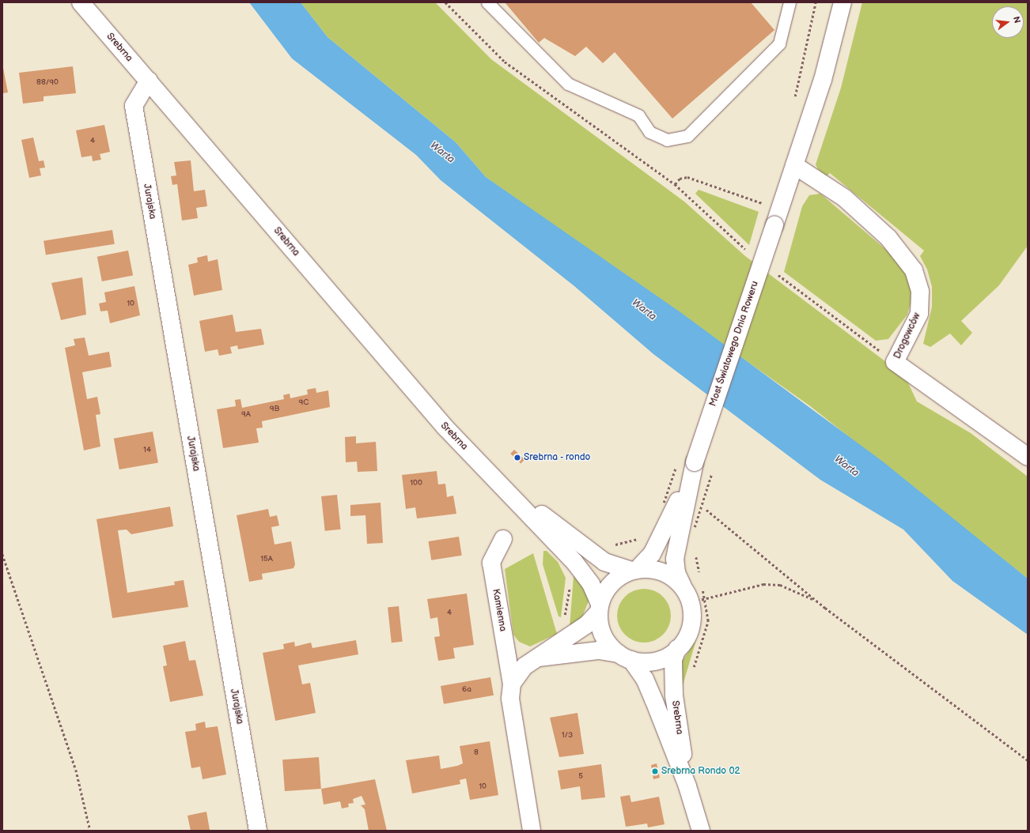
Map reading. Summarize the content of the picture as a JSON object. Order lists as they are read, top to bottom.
{
  "streets": {
    "street": [
      "Srebrna",
      "Jurajska",
      "Drogowców",
      "Most Światowego Dnia Roweru",
      "Kamienna"
    ]
  },
  "crossings": [
    ["Srebrna", "Jurajska"],
    ["Srebrna", "Kamienna"],
    ["Drogowców", "Most Światowego Dnia Roweru"]
  ],
  "water": ["Warta"],
  "places": ["Srebrna - rondo", "Srebrna Rondo 02"],
  "house_numbers": [
    "88/90",
    "4",
    "10",
    "9C",
    "9B",
    "9A",
    "14",
    "100",
    "15A",
    "4",
    "6a",
    "1/3",
    "8",
    "5",
    "10"
  ],
  "north": "right"
}
